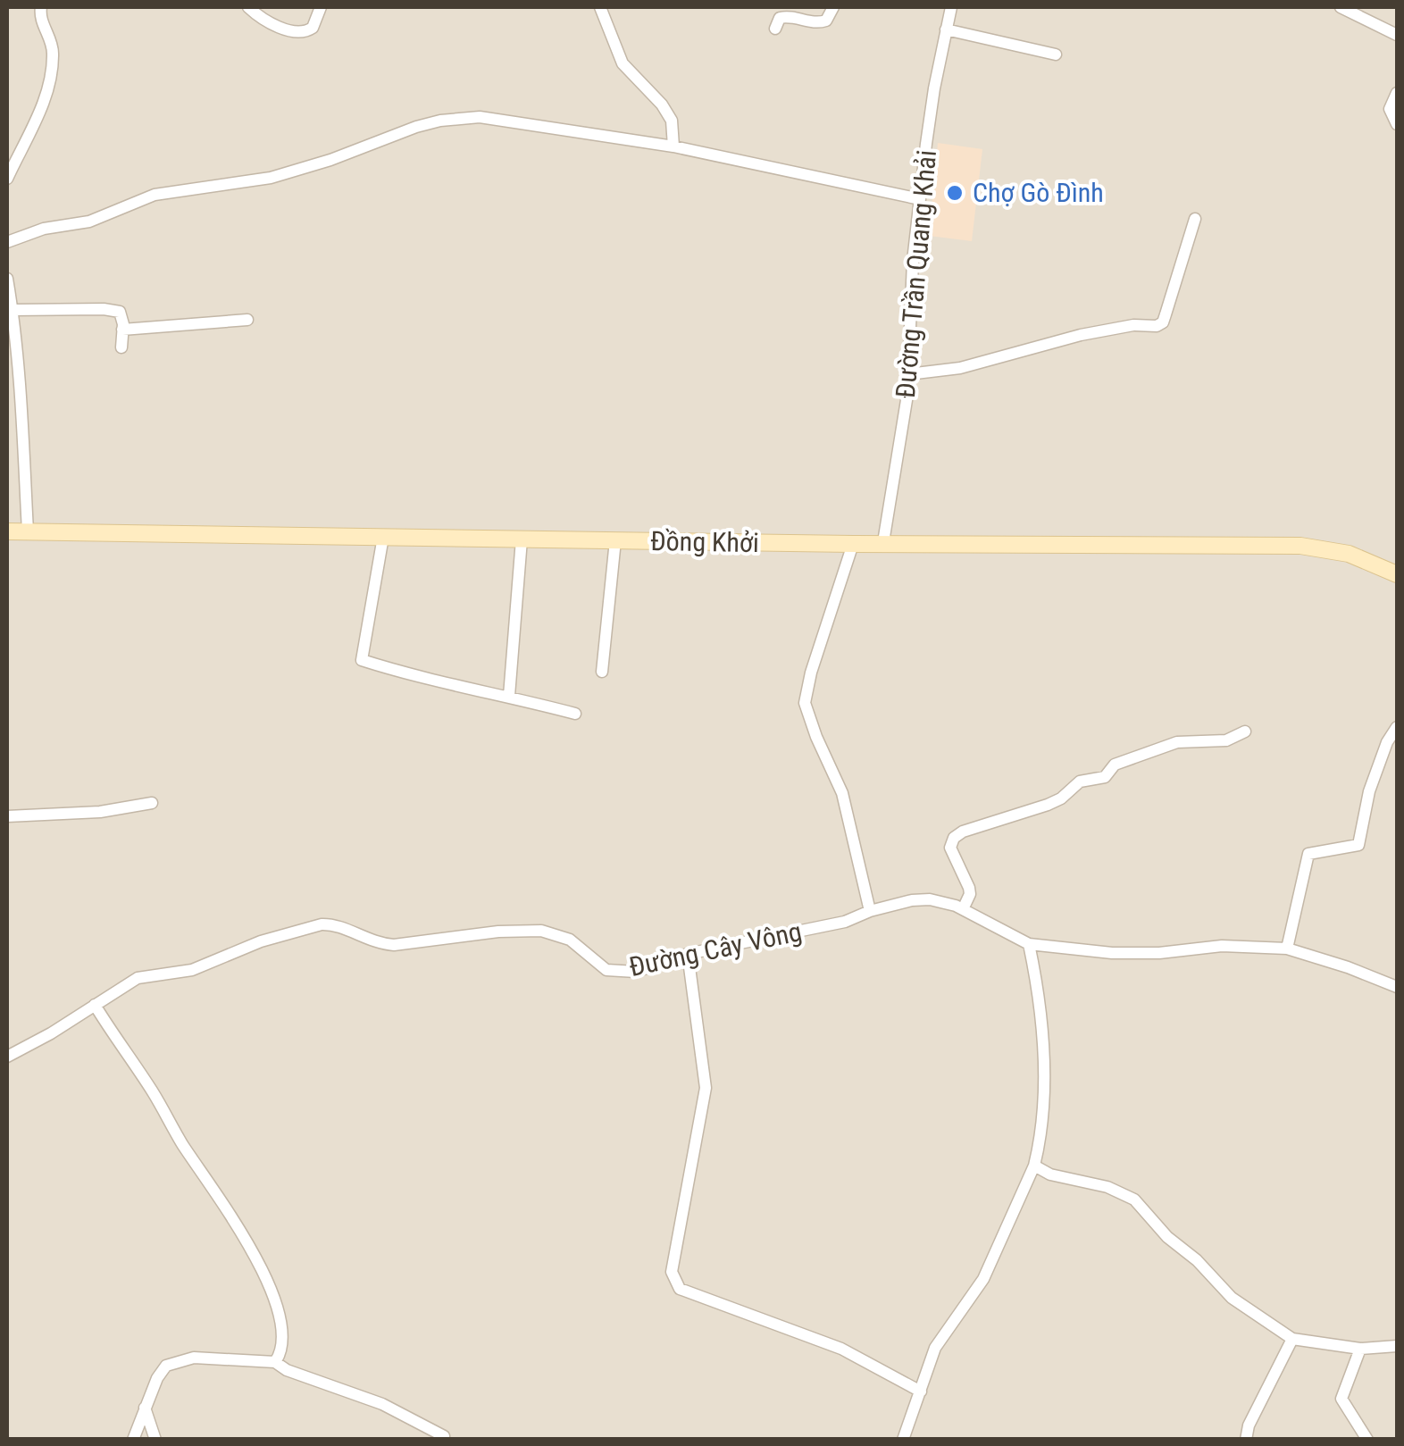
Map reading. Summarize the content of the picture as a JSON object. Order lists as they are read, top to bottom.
{
  "streets": {
    "main road": ["Đồng Khởi"],
    "street": ["Đường Trần Quang Khải", "Đường Cây Vông"]
  },
  "crossings": [
    ["Đường Trần Quang Khải", "Đồng Khởi"]
  ],
  "places": ["Chợ Gò Đình"]
}
